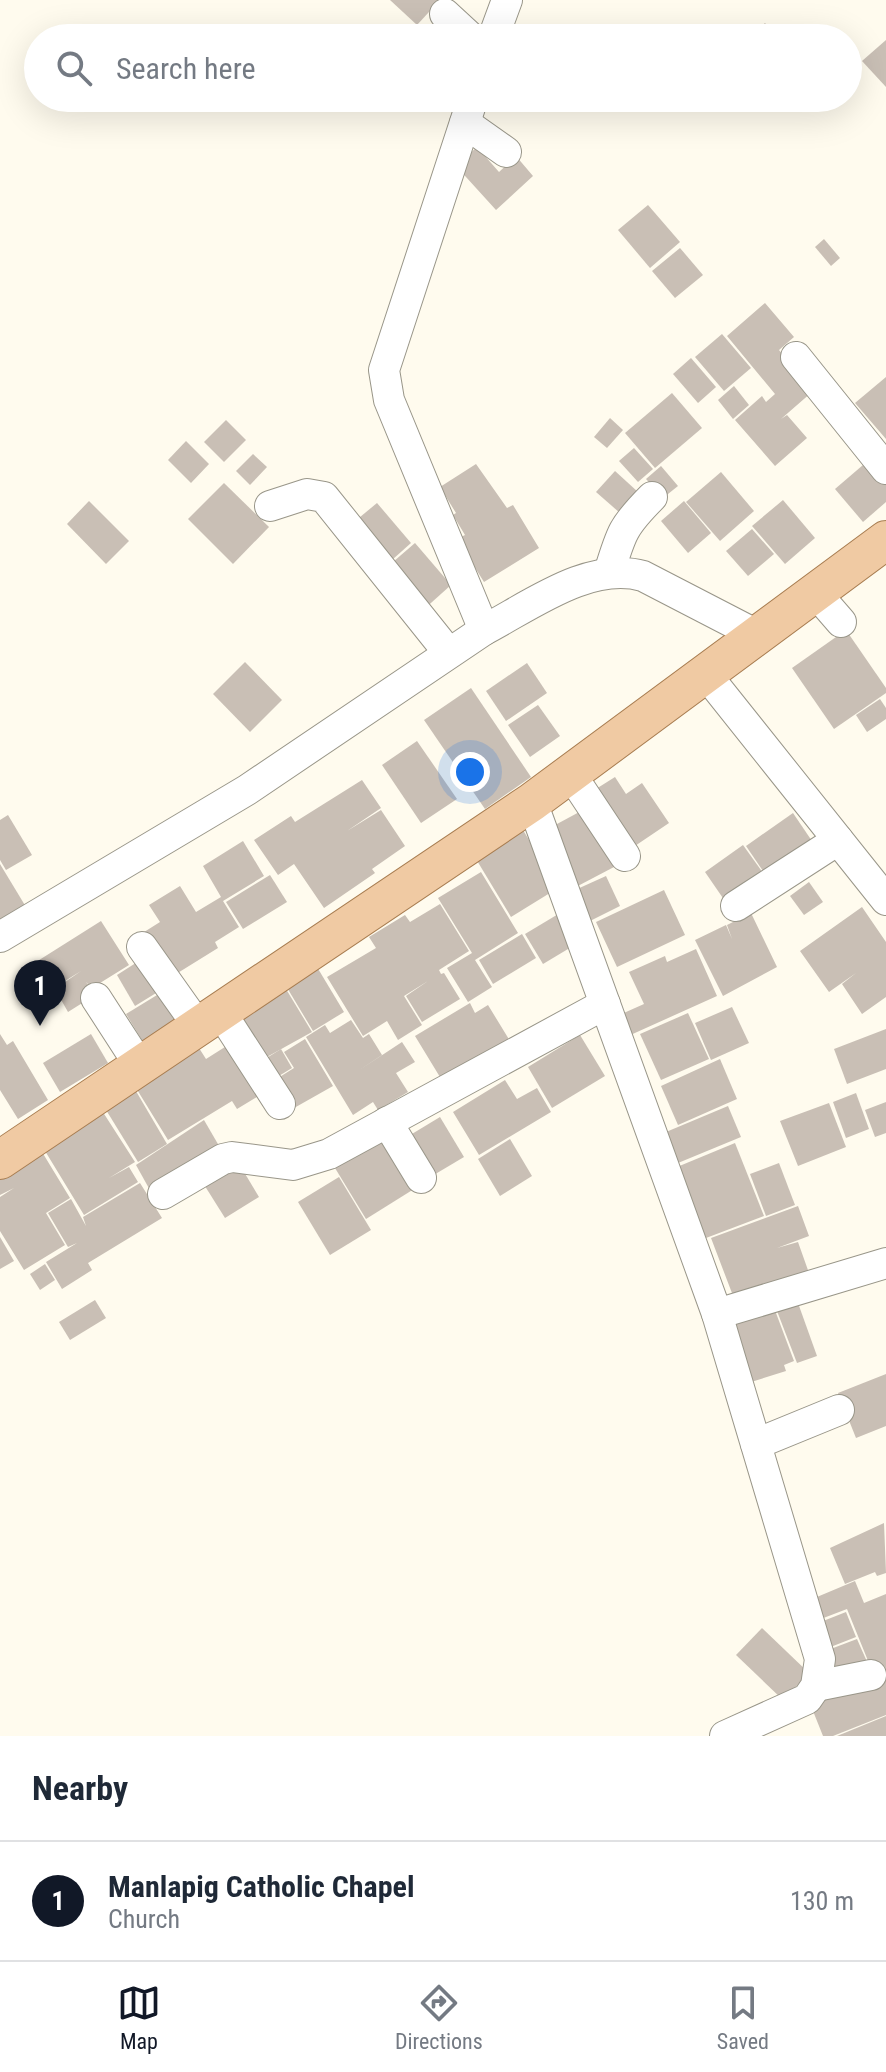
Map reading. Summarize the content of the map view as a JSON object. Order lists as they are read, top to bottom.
{
  "page": {
    "search": "Search here",
    "pins": "1",
    "heading": "Nearby",
    "list": [
      {
        "mark": "1",
        "name": "Manlapig Catholic Chapel",
        "note": "Church",
        "value": "130 m"
      }
    ],
    "nav": ["Map", "Directions", "Saved"]
  }
}
